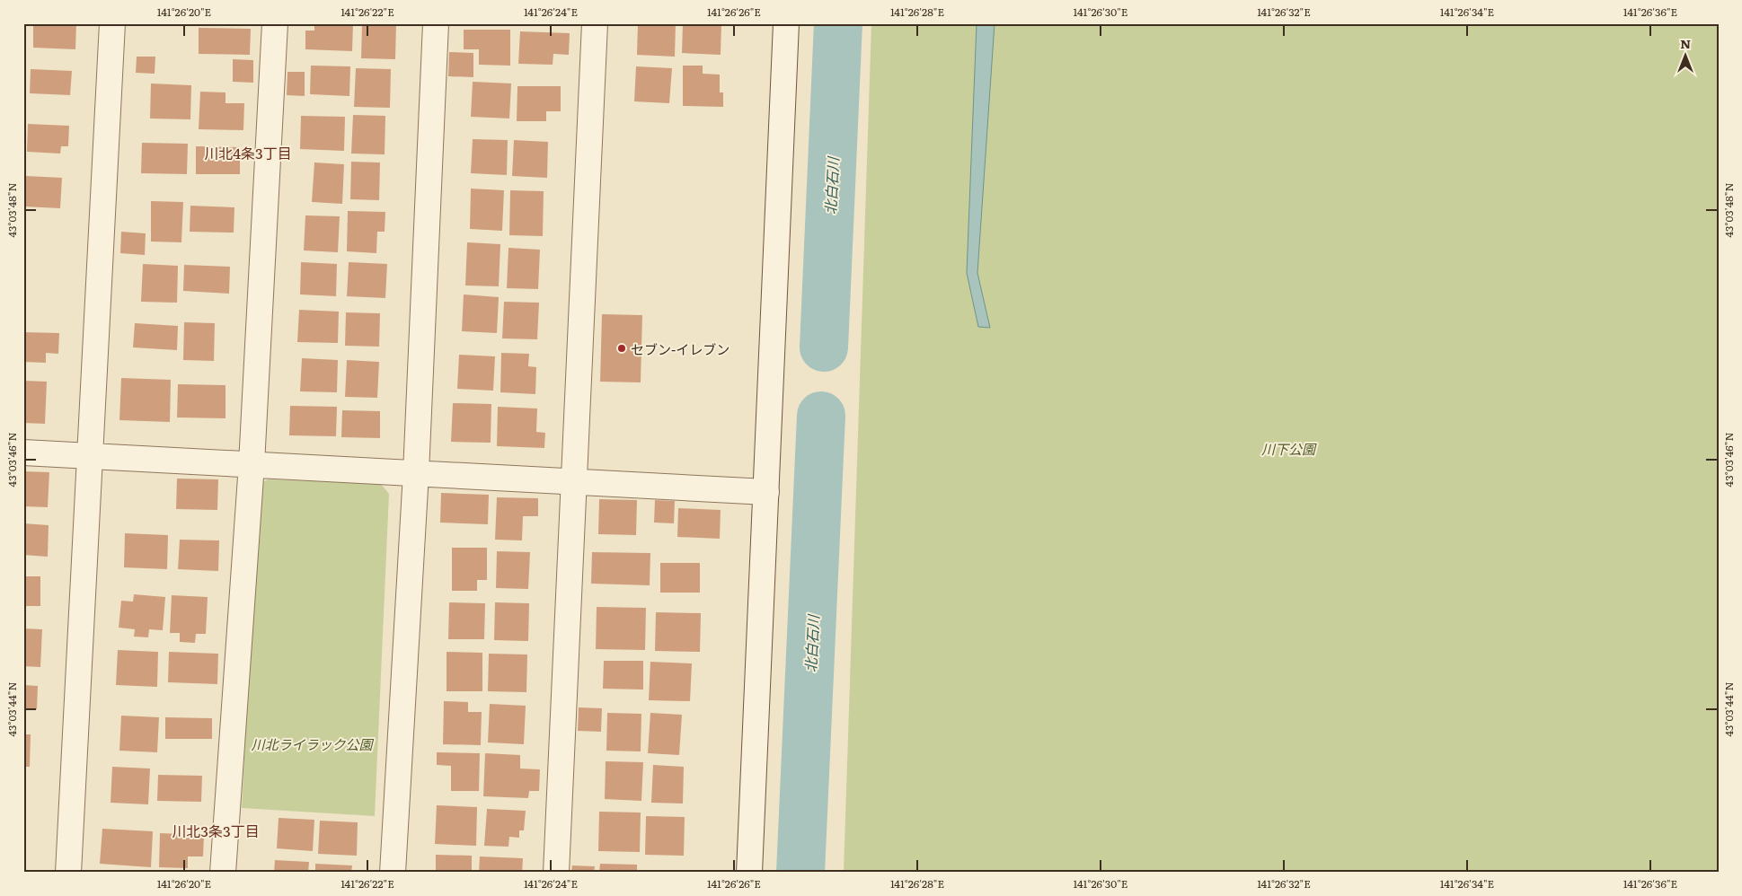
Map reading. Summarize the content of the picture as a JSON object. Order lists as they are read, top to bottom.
{
  "districts": ["川北4条3丁目", "川北3条3丁目"],
  "water": ["北白石川"],
  "parks": ["川下公園", "川北ライラック公園"],
  "places": ["セブン-イレブン"],
  "north": "top",
  "coordinates": [
    "141°26'20\"E",
    "141°26'22\"E",
    "141°26'24\"E",
    "141°26'26\"E",
    "141°26'28\"E",
    "141°26'30\"E",
    "141°26'32\"E",
    "141°26'34\"E",
    "141°26'36\"E",
    "43°03'48\"N",
    "43°03'46\"N",
    "43°03'44\"N"
  ]
}
